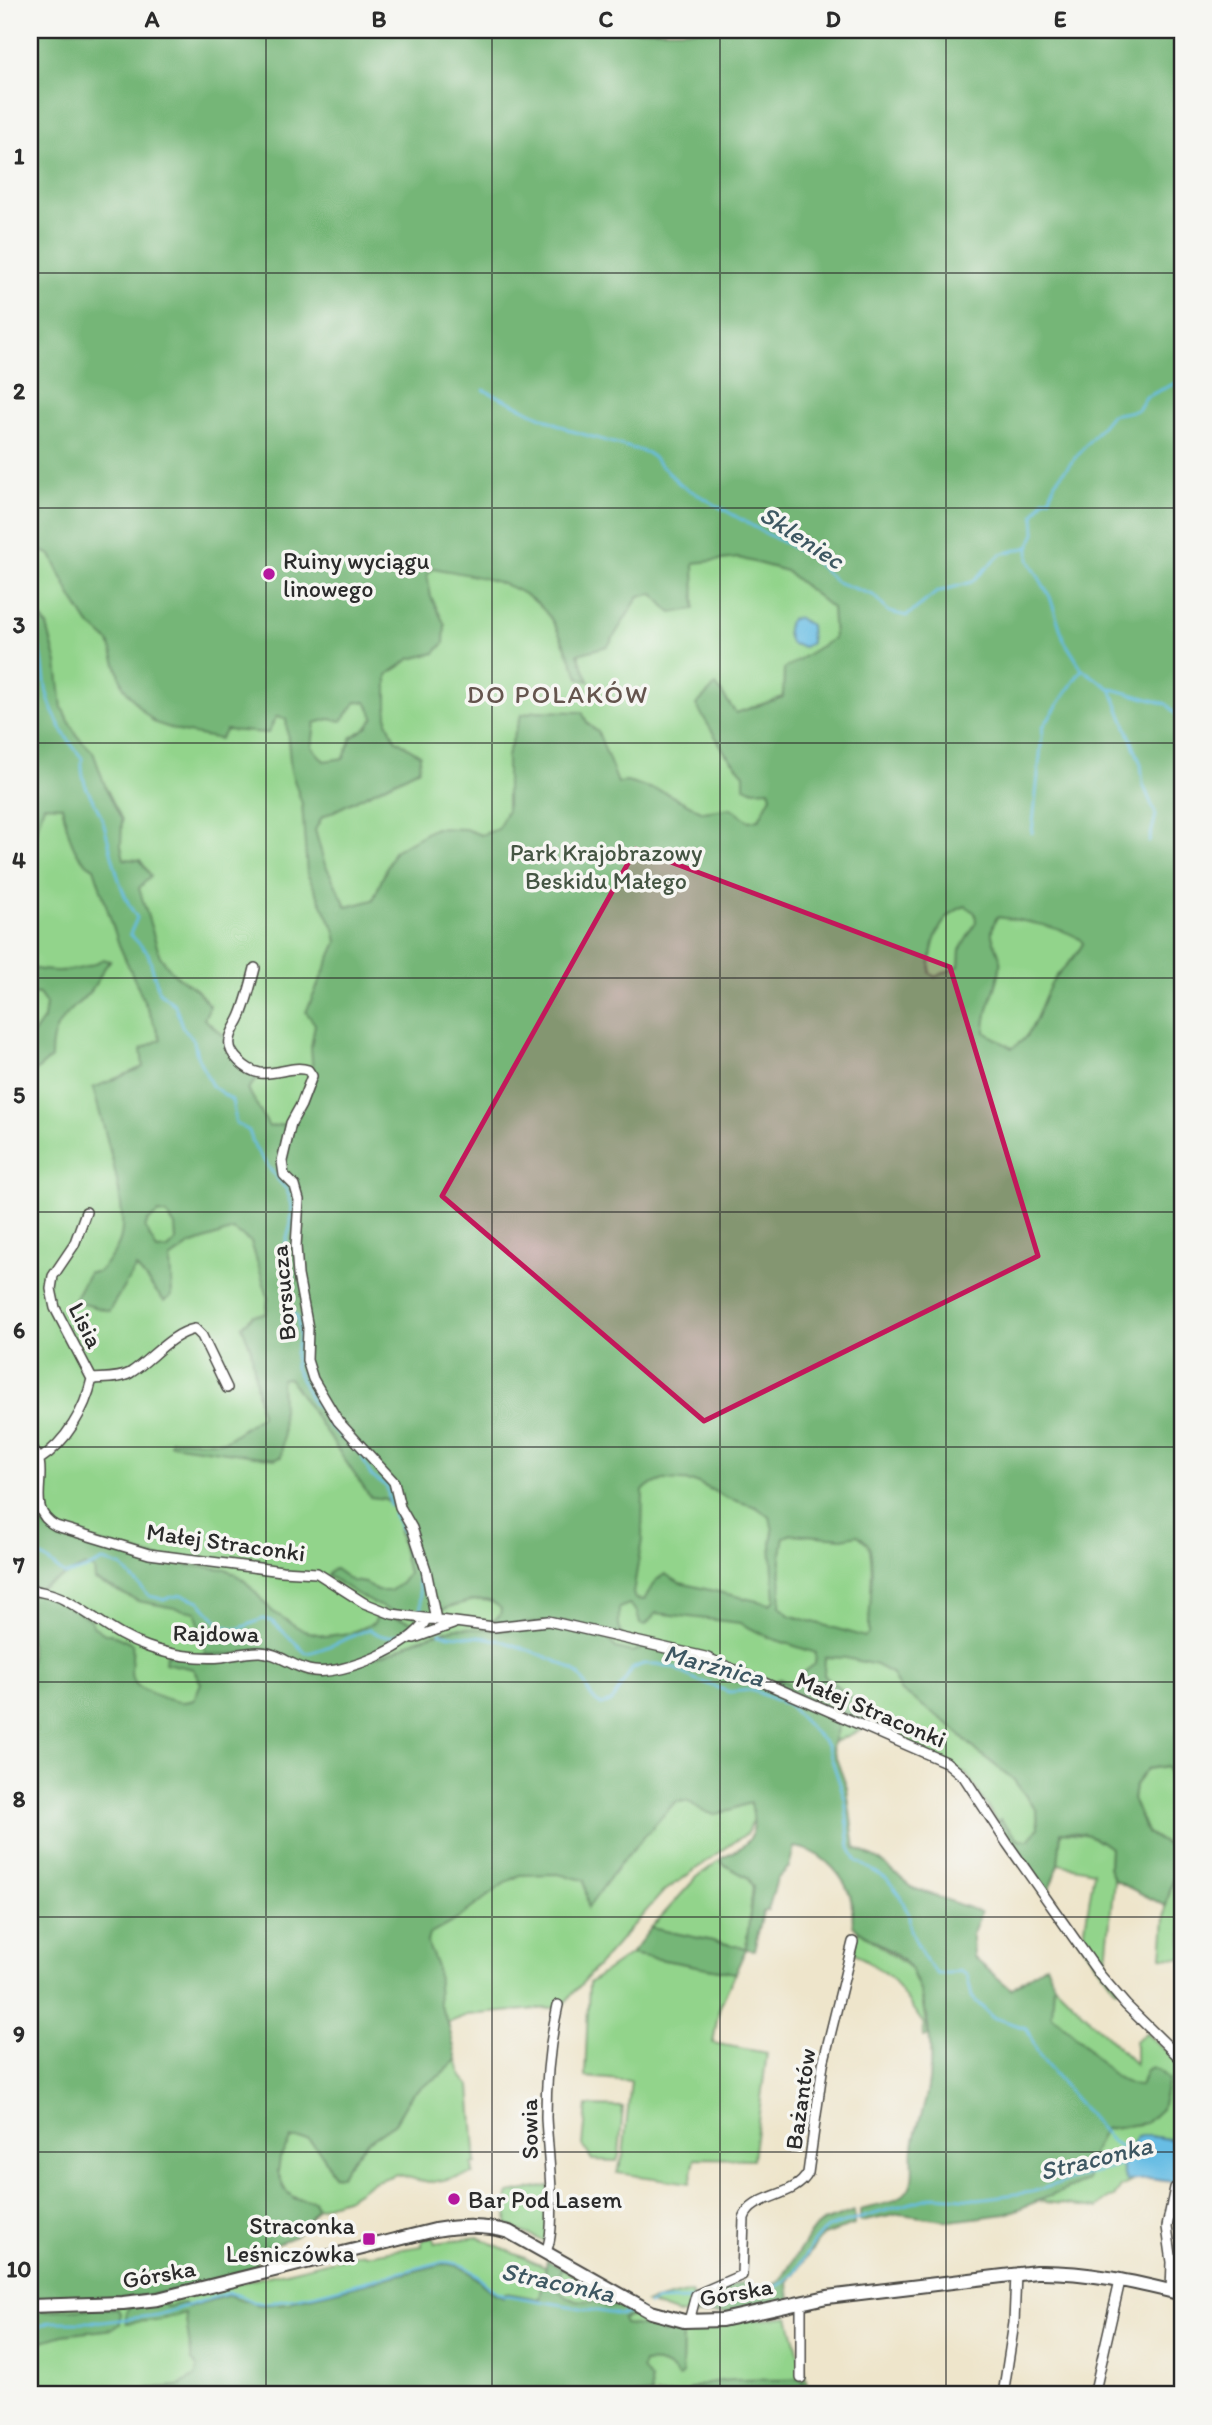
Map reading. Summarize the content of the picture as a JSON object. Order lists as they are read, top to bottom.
{
  "streets": {
    "street": [
      "Borsucza",
      "Lisia",
      "Małej Straconki",
      "Rajdowa",
      "Bażantów",
      "Sowia",
      "Górska"
    ]
  },
  "crossings": [
    ["Borsucza", "Małej Straconki"],
    ["Borsucza", "Rajdowa"],
    ["Małej Straconki", "Rajdowa"],
    ["Bażantów", "Górska"],
    ["Sowia", "Górska"]
  ],
  "districts": ["DO POLAKÓW"],
  "water": ["Skleniec", "Marźnica", "Straconka"],
  "parks": ["Park Krajobrazowy Beskidu Małego"],
  "places": {
    "other": ["Ruiny wyciągu linowego", "Bar Pod Lasem"],
    "transit": ["Straconka Leśniczówka"]
  },
  "grid": {
    "columns": [
      "A",
      "B",
      "C",
      "D",
      "E"
    ],
    "rows": [
      "1",
      "2",
      "3",
      "4",
      "5",
      "6",
      "7",
      "8",
      "9",
      "10"
    ]
  }
}
